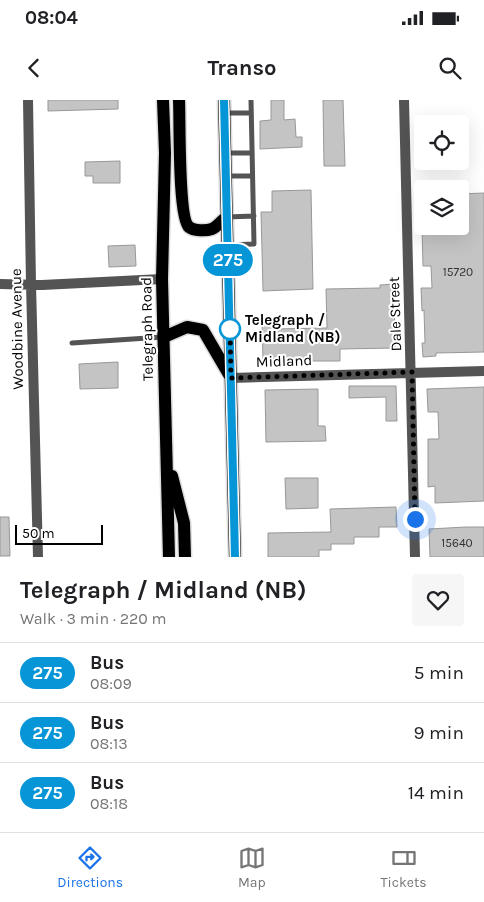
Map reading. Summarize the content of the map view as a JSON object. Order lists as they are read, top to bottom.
{
  "streets": {
    "main road": ["Telegraph Road"],
    "street": ["Dale Street", "Woodbine Avenue", "Midland"]
  },
  "crossings": [
    ["Dale Street", "Midland"]
  ],
  "places": ["Telegraph / Midland (NB)"],
  "lines": ["bus line 275"],
  "house_numbers": ["15720", "15640"],
  "scale_bar": "50 m",
  "page": {
    "status": "08:04",
    "header": "Transo",
    "on_map": "275",
    "scale": "50 m",
    "heading": ["Telegraph / Midland (NB)", "Walk · 3 min · 220 m"],
    "list": [
      {
        "mark": "275",
        "name": "Bus",
        "note": "08:09",
        "value": "5 min"
      },
      {
        "mark": "275",
        "name": "Bus",
        "note": "08:13",
        "value": "9 min"
      },
      {
        "mark": "275",
        "name": "Bus",
        "note": "08:18",
        "value": "14 min"
      }
    ],
    "tabs": ["Directions", "Map", "Tickets"]
  }
}
